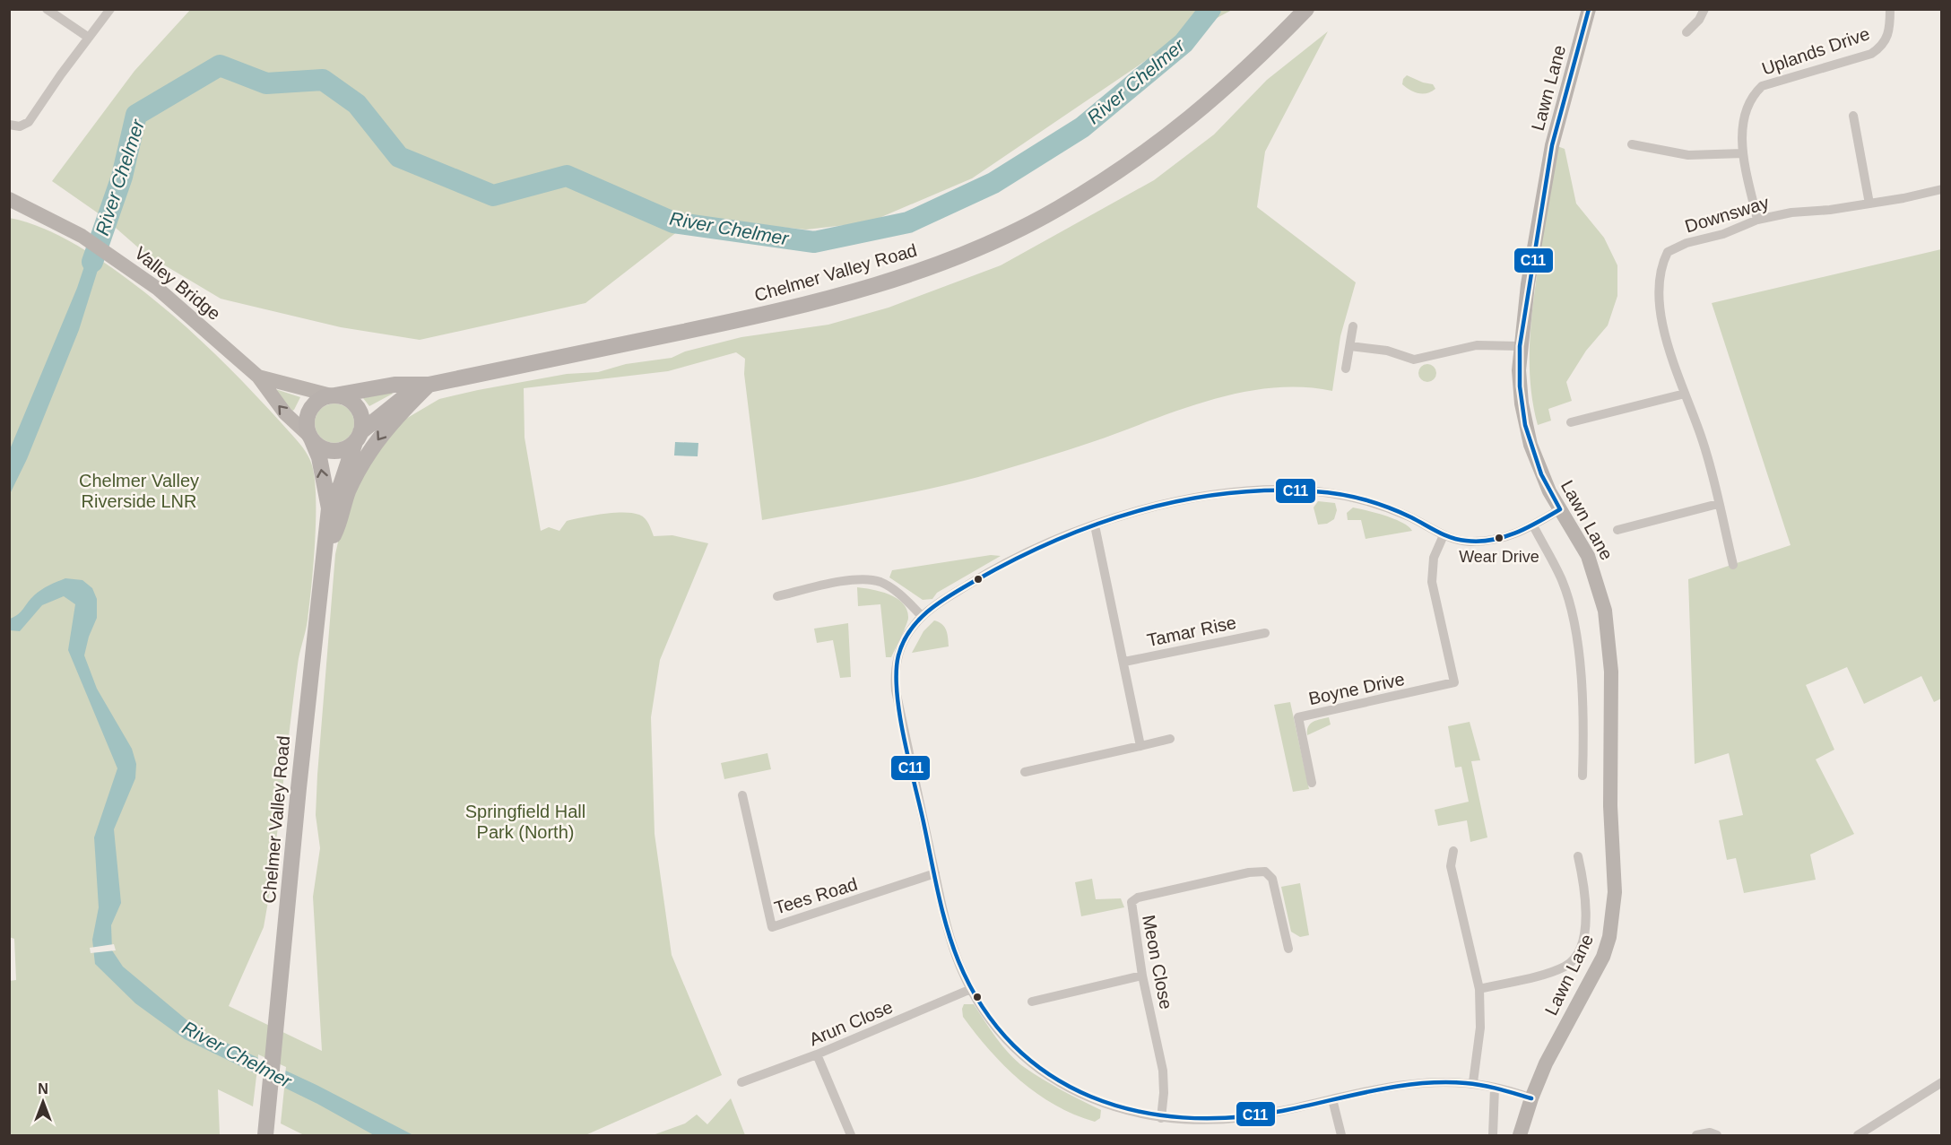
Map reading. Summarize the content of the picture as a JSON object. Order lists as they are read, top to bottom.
{
  "streets": {
    "main road": ["Chelmer Valley Road"],
    "street": [
      "Uplands Drive",
      "Lawn Lane",
      "Downsway",
      "Valley Bridge",
      "Tamar Rise",
      "Boyne Drive",
      "Tees Road",
      "Meon Close",
      "Arun Close"
    ]
  },
  "crossings": [
    ["Uplands Drive", "Downsway"],
    ["Chelmer Valley Road", "Valley Bridge"]
  ],
  "water": ["River Chelmer"],
  "parks": ["Chelmer Valley Riverside LNR", "Springfield Hall Park (North)"],
  "places": ["Wear Drive"],
  "lines": ["transit line C11"],
  "north": "top"
}
